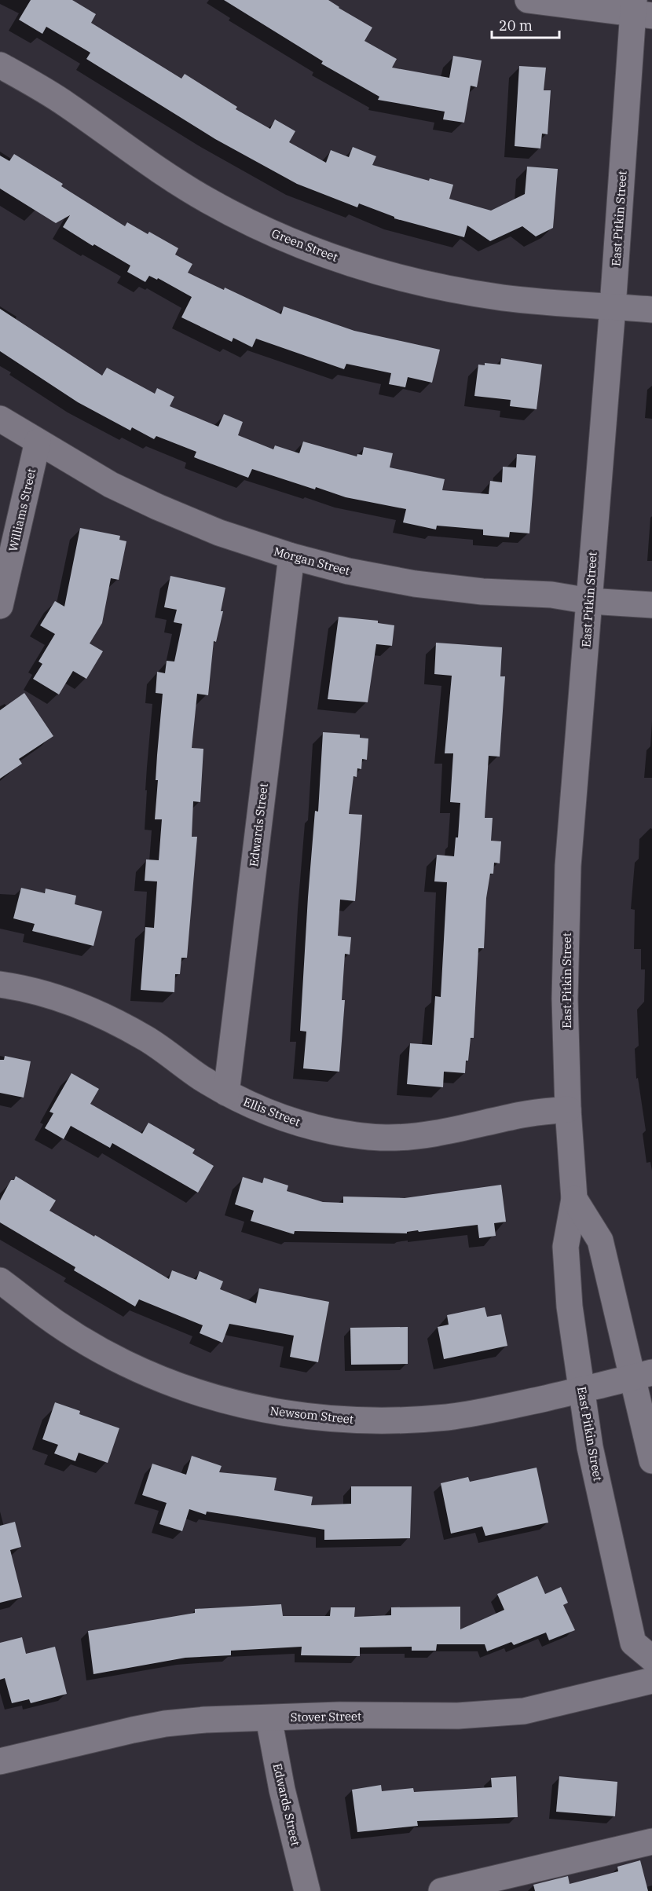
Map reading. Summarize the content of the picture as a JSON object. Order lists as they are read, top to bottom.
{
  "streets": {
    "street": [
      "East Pitkin Street",
      "Green Street",
      "Williams Street",
      "Morgan Street",
      "Edwards Street",
      "Ellis Street",
      "Newsom Street",
      "Stover Street"
    ]
  },
  "crossings": [
    ["East Pitkin Street", "Green Street"],
    ["East Pitkin Street", "Morgan Street"],
    ["East Pitkin Street", "Ellis Street"],
    ["East Pitkin Street", "Newsom Street"],
    ["Williams Street", "Morgan Street"],
    ["Morgan Street", "Edwards Street"],
    ["Edwards Street", "Ellis Street"],
    ["Edwards Street", "Stover Street"]
  ],
  "scale_bar": "20 m"
}
